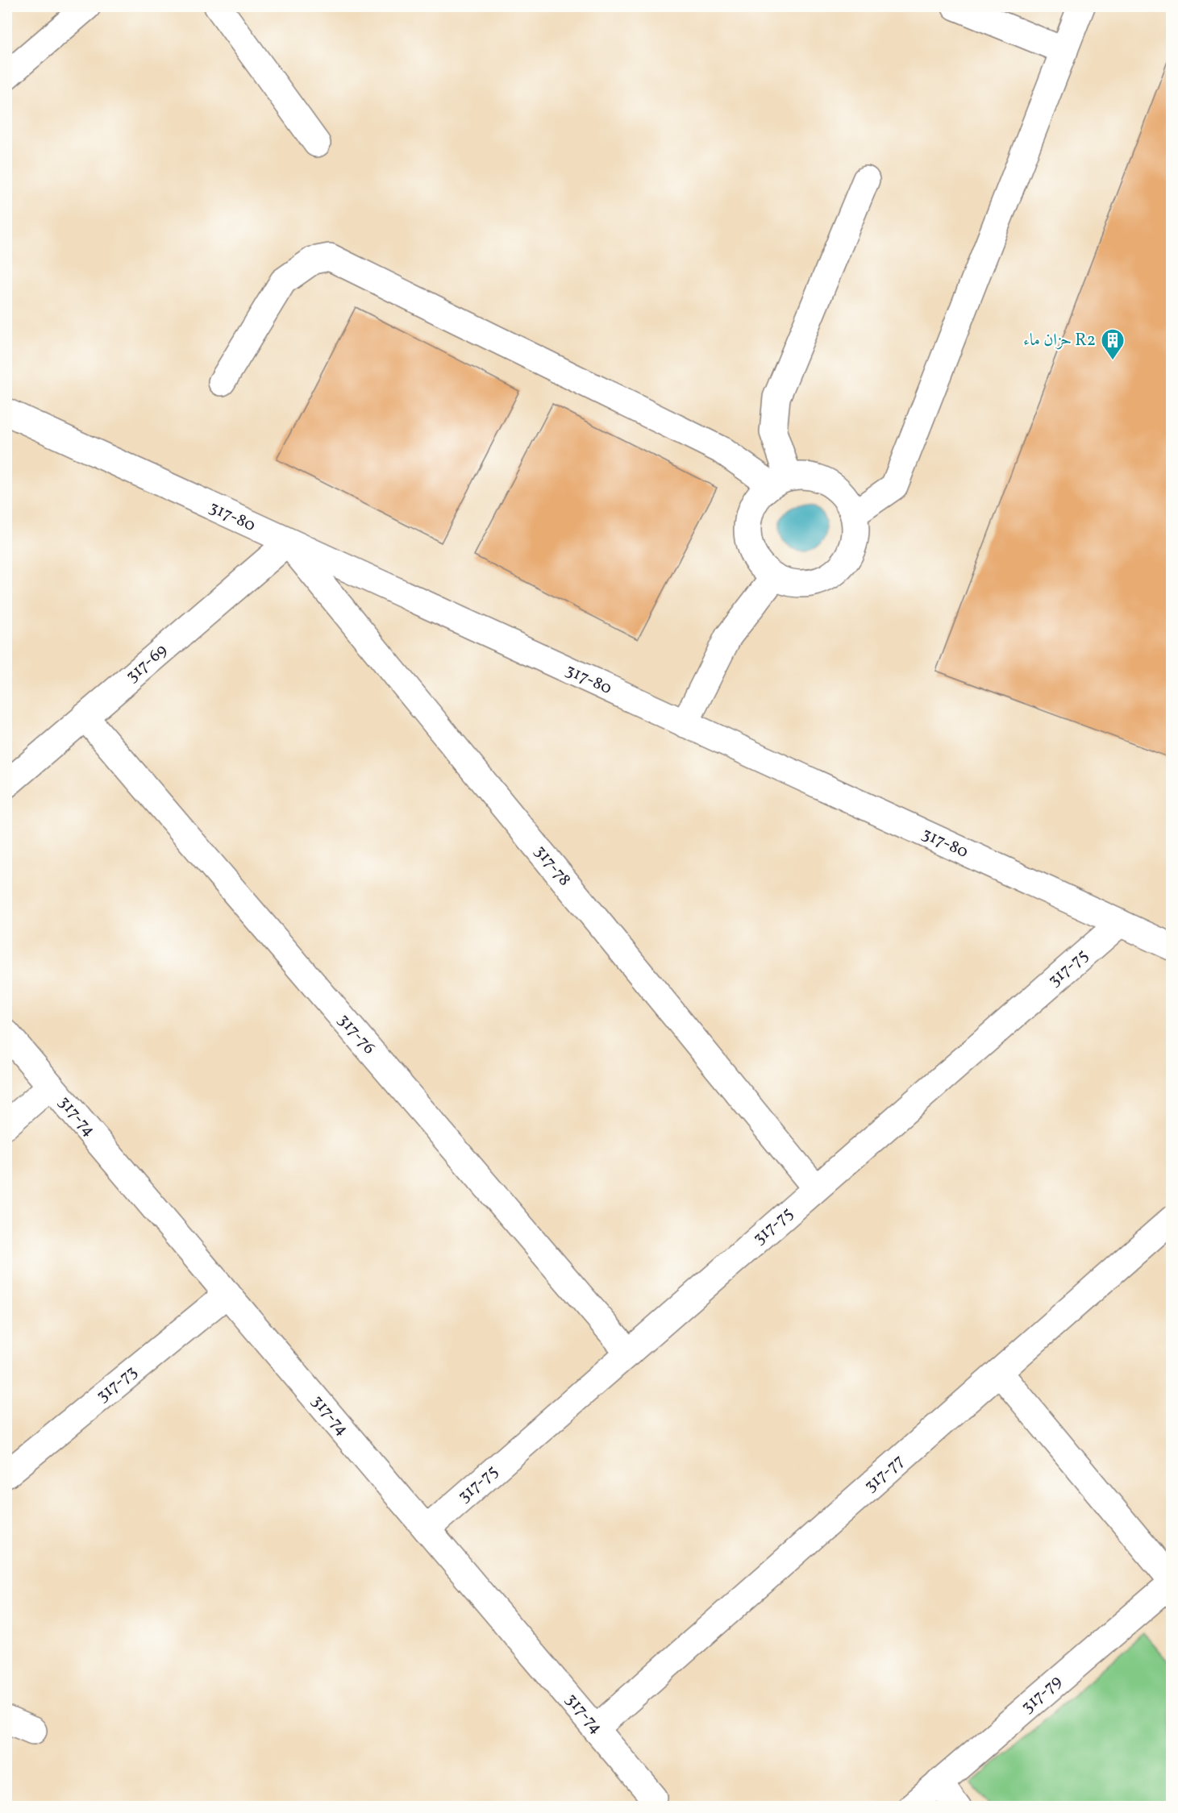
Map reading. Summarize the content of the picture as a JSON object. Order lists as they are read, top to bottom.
{
  "streets": {
    "street": [
      "317-80",
      "317-69",
      "317-78",
      "317-75",
      "317-76",
      "317-74",
      "317-73",
      "317-77",
      "317-79"
    ]
  },
  "crossings": [
    ["317-80", "317-69"],
    ["317-80", "317-78"],
    ["317-80", "317-75"],
    ["317-69", "317-78"],
    ["317-69", "317-76"],
    ["317-78", "317-75"],
    ["317-75", "317-76"],
    ["317-75", "317-74"],
    ["317-74", "317-73"],
    ["317-74", "317-77"]
  ],
  "places": {
    "building": ["حزان ماء R2"]
  }
}
